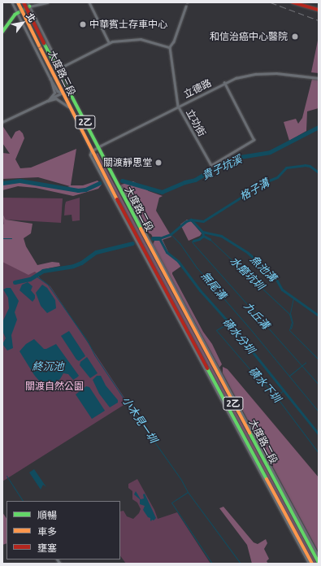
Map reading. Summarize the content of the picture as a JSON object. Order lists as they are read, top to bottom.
{
  "streets": {
    "main road": ["大度路三段", "2乙", "大度路二段"],
    "street": ["立德路", "立功街"]
  },
  "crossings": [
    ["大度路三段", "立德路"],
    ["大度路三段", "大度路二段"],
    ["立德路", "立功街"]
  ],
  "water": [
    "貴子坑溪",
    "格子溝",
    "魚池溝",
    "水磨坑圳",
    "無尾溝",
    "九丘溝",
    "磺水分圳",
    "終沉池",
    "磺水下圳",
    "小木見一圳"
  ],
  "parks": ["關渡自然公園"],
  "places": ["中華賓士存車中心", "和信治癌中心醫院", "關渡靜思堂"],
  "legend": ["順暢", "車多", "壅塞"],
  "north": "top right"
}
